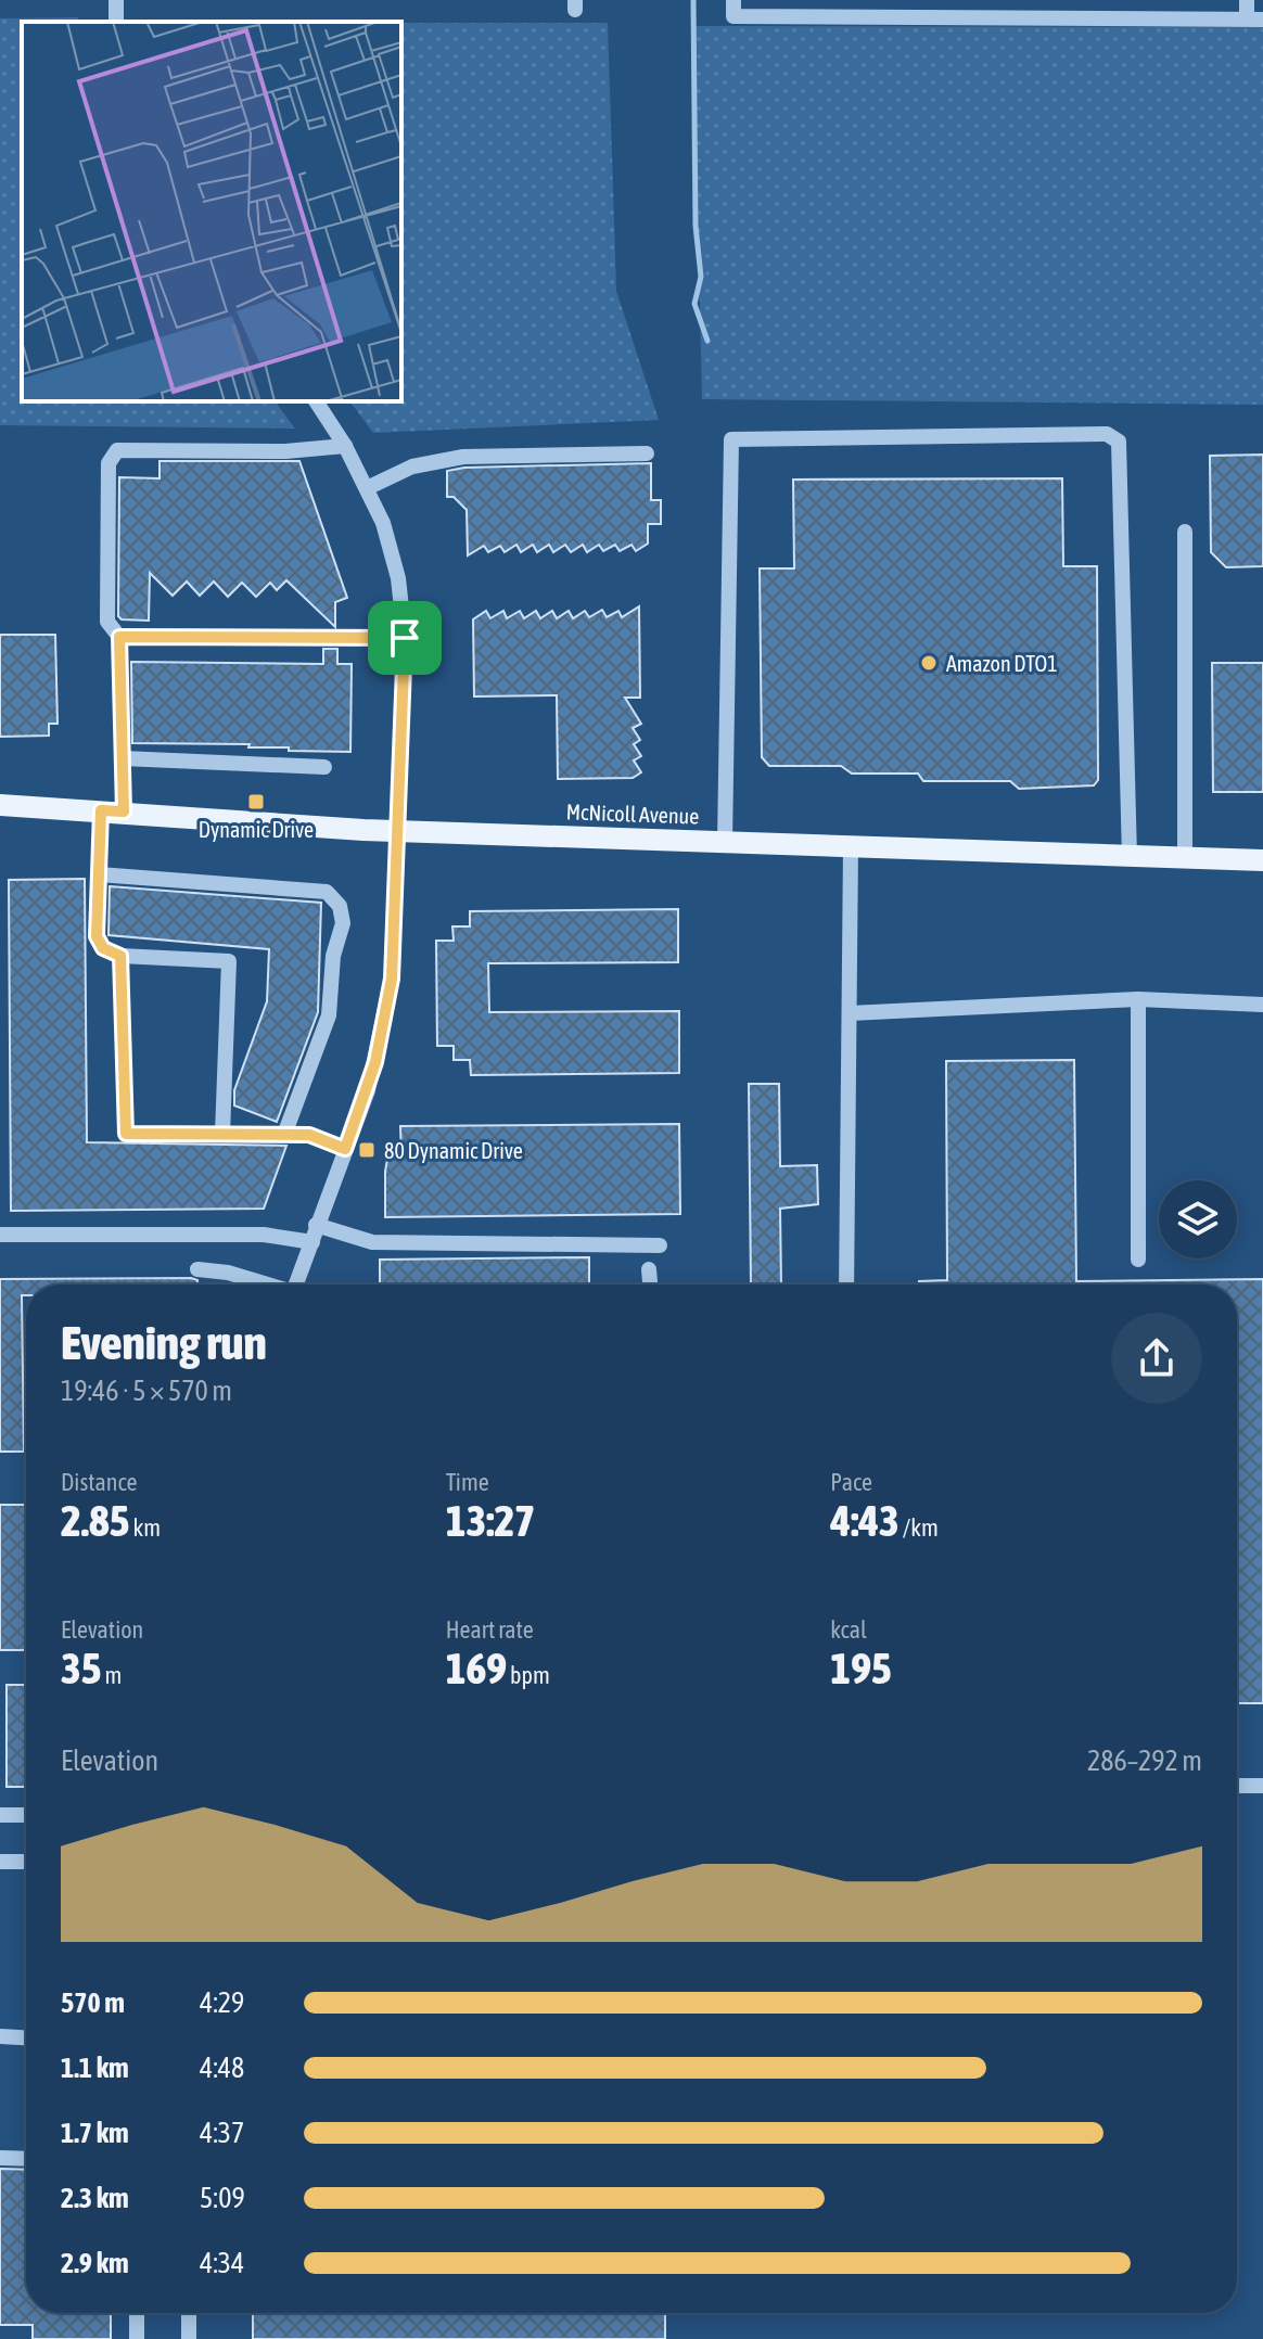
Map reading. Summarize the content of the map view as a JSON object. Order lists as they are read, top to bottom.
{
  "streets": {
    "main road": ["McNicoll Avenue"]
  },
  "places": {
    "other": ["Amazon DTO1"],
    "transit": ["Dynamic Drive", "80 Dynamic Drive"]
  },
  "page": {
    "heading": ["Evening run", "19:46 · 5 × 570 m"],
    "stats": [
      ["Distance", "2.85 km"],
      ["Time", "13:27"],
      ["Pace", "4:43 /km"],
      ["Elevation", "35 m"],
      ["Heart rate", "169 bpm"],
      ["kcal", "195"]
    ],
    "chart": ["Elevation", "286–292 m"],
    "list": [
      {
        "name": "570 m",
        "note": "4:29"
      },
      {
        "name": "1.1 km",
        "note": "4:48"
      },
      {
        "name": "1.7 km",
        "note": "4:37"
      },
      {
        "name": "2.3 km",
        "note": "5:09"
      },
      {
        "name": "2.9 km",
        "note": "4:34"
      }
    ]
  }
}
